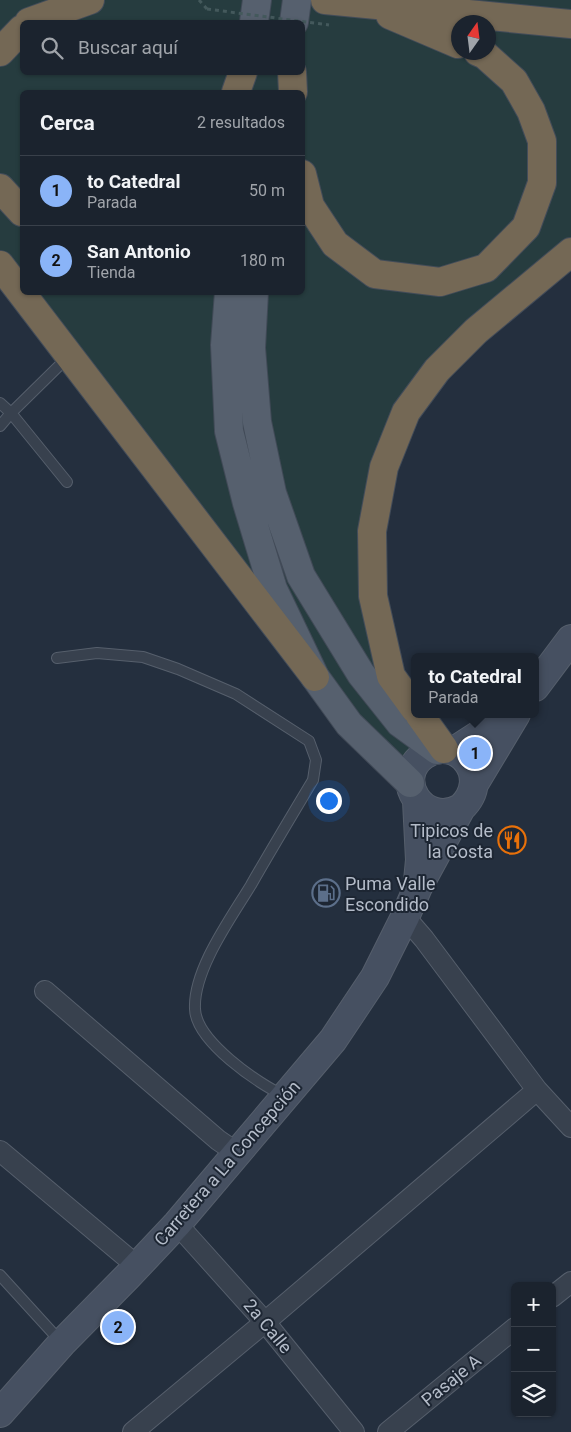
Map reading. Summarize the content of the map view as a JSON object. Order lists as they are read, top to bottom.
{
  "streets": {
    "main road": ["Carretera a La Concepción"],
    "street": ["2a Calle", "Pasaje A"]
  },
  "crossings": [
    ["Carretera a La Concepción", "2a Calle"]
  ],
  "places": {
    "restaurant": ["Tipicos de la Costa"],
    "fuel station": ["Puma Valle Escondido"]
  },
  "north": "top",
  "page": {
    "search": "Buscar aquí",
    "heading": ["Cerca", "2 resultados"],
    "list": [
      {
        "mark": "1",
        "name": "to Catedral",
        "note": "Parada",
        "value": "50 m"
      },
      {
        "mark": "2",
        "name": "San Antonio",
        "note": "Tienda",
        "value": "180 m"
      }
    ],
    "popup": ["to Catedral", "Parada"],
    "pins": ["1", "2"],
    "map_buttons": ["+", "−"]
  }
}
